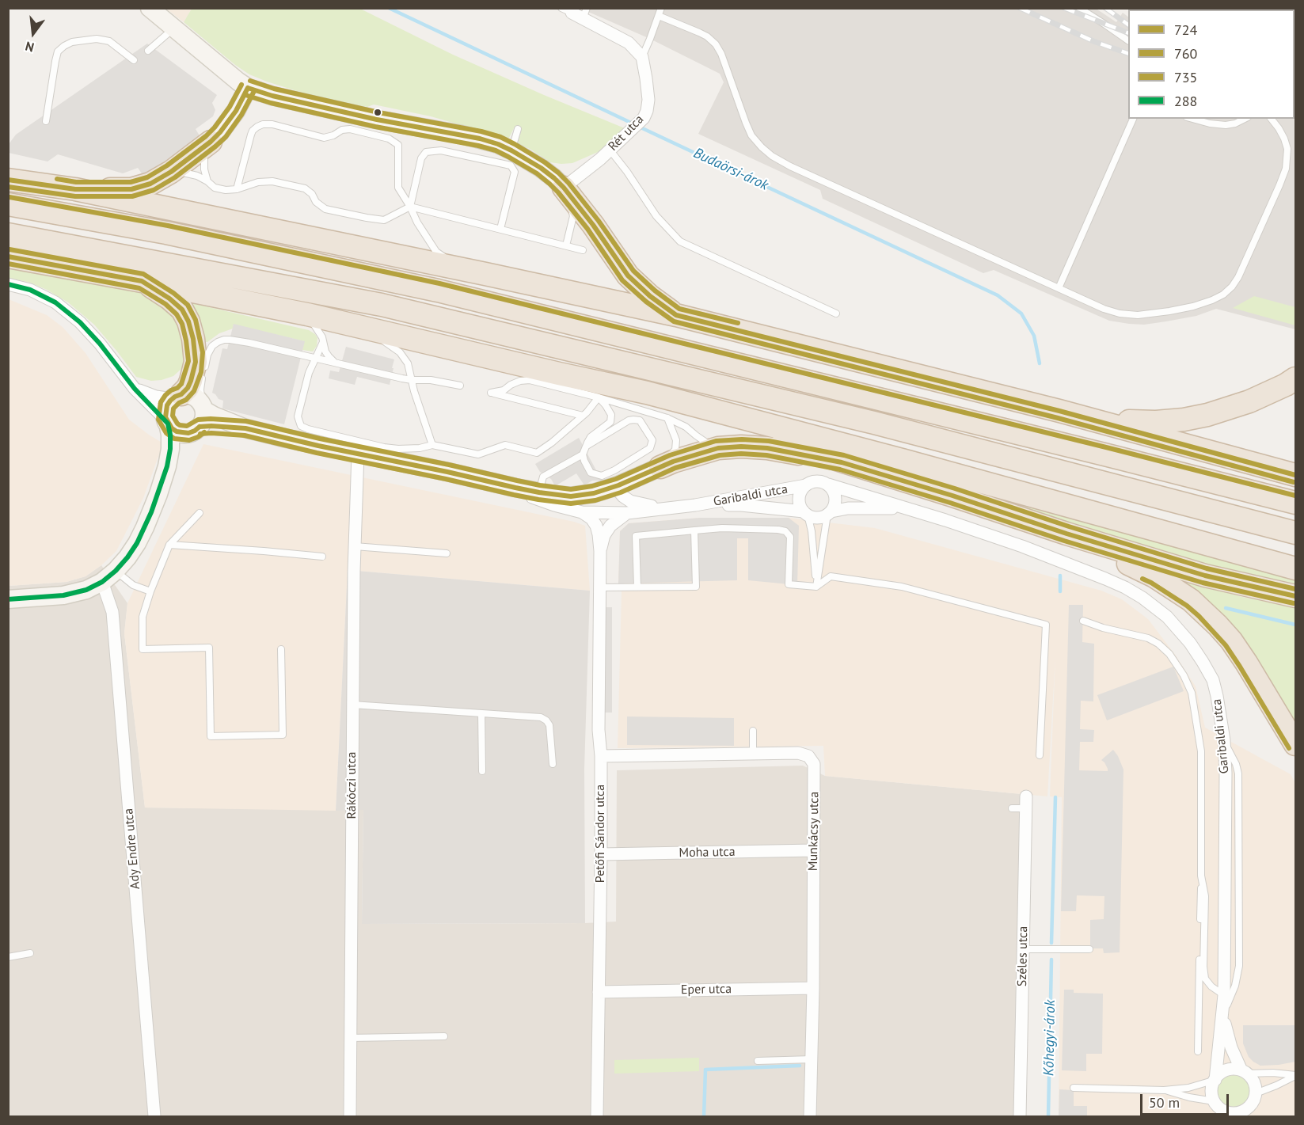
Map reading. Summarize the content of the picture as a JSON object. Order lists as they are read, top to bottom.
{
  "streets": {
    "street": [
      "Rét utca",
      "Garibaldi utca",
      "Rákóczi utca",
      "Munkácsy utca",
      "Petőfi Sándor utca",
      "Ady Endre utca",
      "Moha utca",
      "Széles utca",
      "Eper utca"
    ]
  },
  "crossings": [
    ["Garibaldi utca", "Rákóczi utca"],
    ["Garibaldi utca", "Petőfi Sándor utca"],
    ["Munkácsy utca", "Petőfi Sándor utca"],
    ["Munkácsy utca", "Moha utca"],
    ["Munkácsy utca", "Eper utca"],
    ["Petőfi Sándor utca", "Moha utca"],
    ["Petőfi Sándor utca", "Eper utca"]
  ],
  "water": ["Budaörsi-árok", "Kőhegyi-árok"],
  "lines": [
    "transit line 735",
    "transit line 724",
    "transit line 760",
    "transit line 288"
  ],
  "legend": [
    "724",
    "760",
    "735",
    "288"
  ],
  "scale_bar": "50 m",
  "north": "bottom"
}
